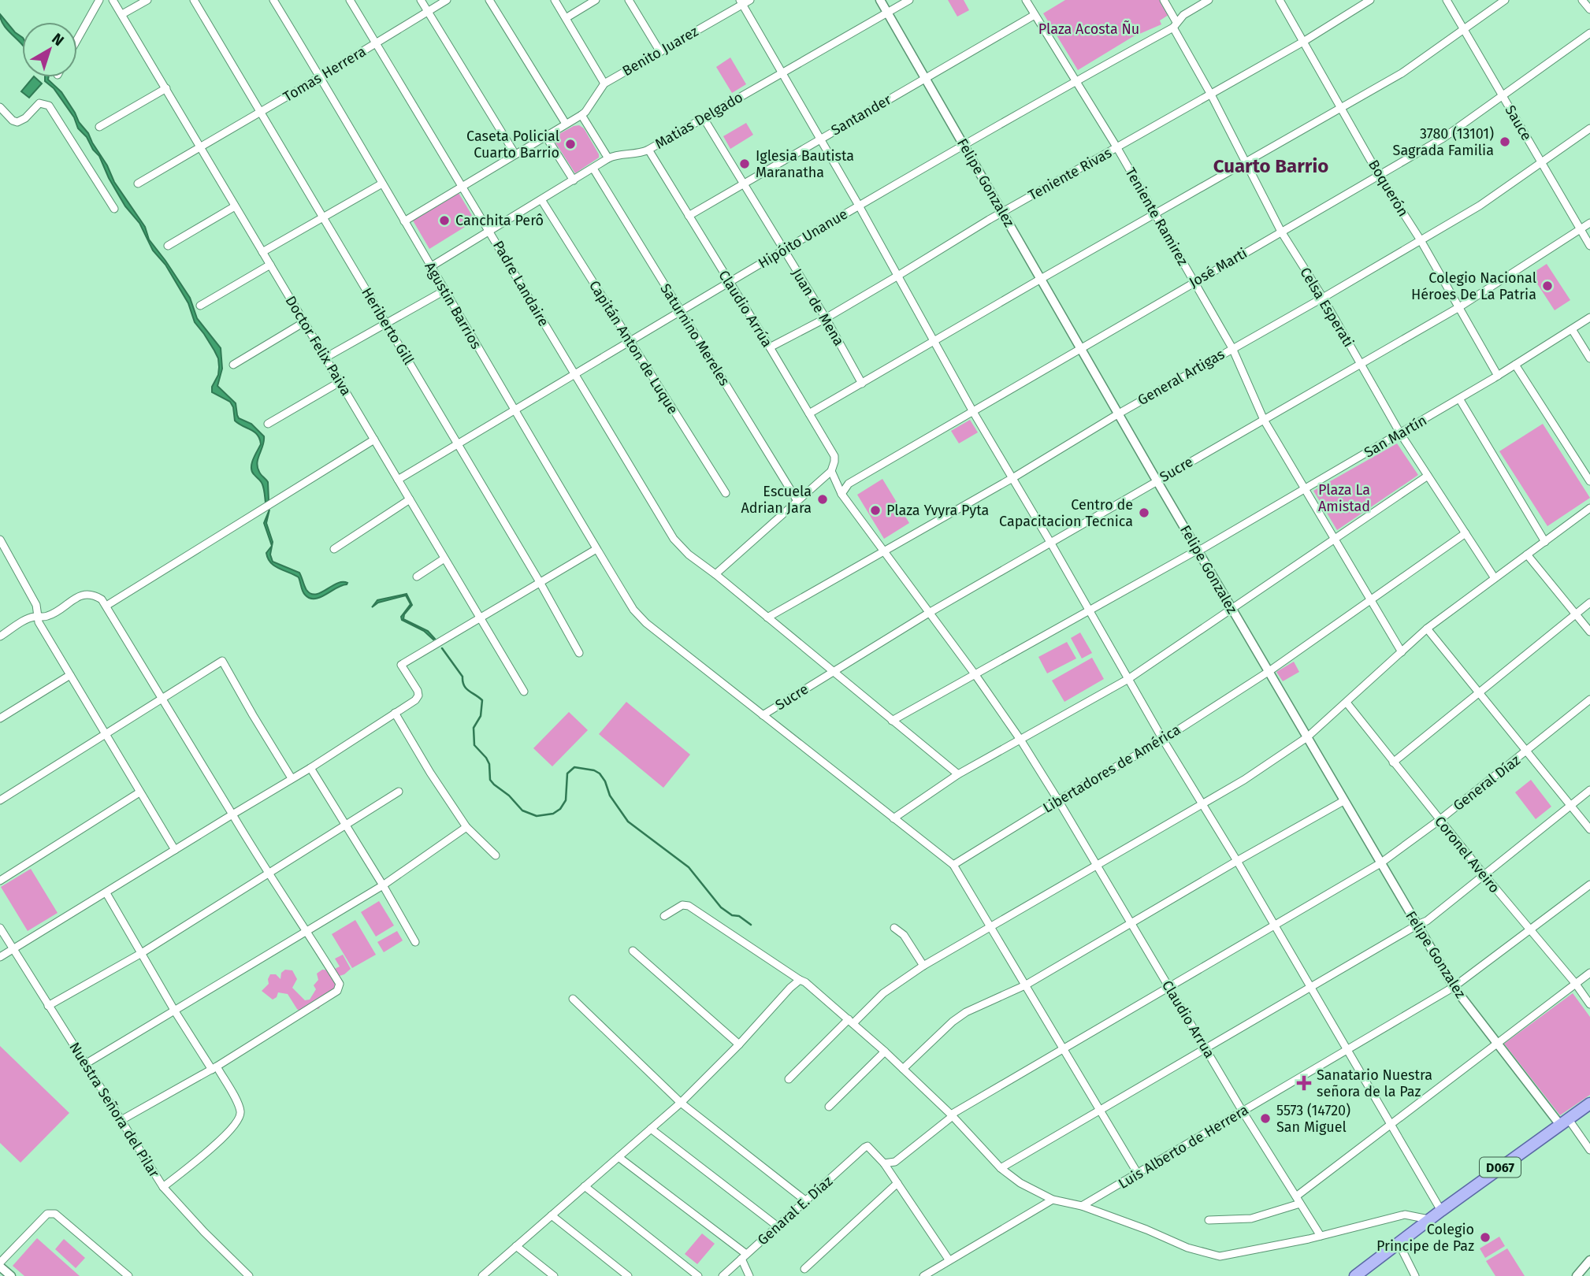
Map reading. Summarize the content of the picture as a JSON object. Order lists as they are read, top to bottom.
{
  "streets": {
    "main road": ["D067"],
    "street": [
      "Benito Juarez",
      "Tomas Herrera",
      "Santander",
      "Matias Delgado",
      "Sauce",
      "Teniente Rivas",
      "Felipe Gonzalez",
      "Boquerón",
      "Teniente Ramirez",
      "Hipóito Unanue",
      "José Marti",
      "Padre Landaire",
      "Agustin Barrios",
      "Juan de Mena",
      "Celsa Esperati",
      "Claudio Arrúa",
      "Heriberto Gill",
      "Saturnino Mereles",
      "Doctor Felix Paiva",
      "Capitán Anton de Luque",
      "General Artigas",
      "San Martín",
      "Sucre",
      "Libertadores de América",
      "General Díaz",
      "Coronel Aveiro",
      "Claudio Arrua",
      "Nuestra Señora del Pilar",
      "Luis Alberto de Herrera",
      "Genaral E. Díaz"
    ]
  },
  "crossings": [
    ["Tomas Herrera", "Padre Landaire"],
    ["Tomas Herrera", "Agustin Barrios"],
    ["Tomas Herrera", "Heriberto Gill"],
    ["Tomas Herrera", "Doctor Felix Paiva"],
    ["Santander", "Felipe Gonzalez"],
    ["Santander", "Teniente Ramirez"],
    ["Santander", "Juan de Mena"],
    ["Santander", "Claudio Arrúa"],
    ["Matias Delgado", "Felipe Gonzalez"],
    ["Matias Delgado", "Padre Landaire"],
    ["Matias Delgado", "Agustin Barrios"],
    ["Matias Delgado", "Juan de Mena"],
    ["Matias Delgado", "Claudio Arrúa"],
    ["Matias Delgado", "Saturnino Mereles"],
    ["Matias Delgado", "Capitán Anton de Luque"],
    ["Sauce", "José Marti"],
    ["Sauce", "General Artigas"],
    ["Sauce", "Sucre"],
    ["Teniente Rivas", "Felipe Gonzalez"],
    ["Teniente Rivas", "Boquerón"],
    ["Teniente Rivas", "Teniente Ramirez"],
    ["Teniente Rivas", "Juan de Mena"],
    ["Teniente Rivas", "Celsa Esperati"],
    ["Teniente Rivas", "Claudio Arrúa"],
    ["Felipe Gonzalez", "Hipóito Unanue"],
    ["Felipe Gonzalez", "José Marti"],
    ["Felipe Gonzalez", "General Artigas"],
    ["Felipe Gonzalez", "San Martín"],
    ["Felipe Gonzalez", "Sucre"],
    ["Felipe Gonzalez", "Libertadores de América"],
    ["Felipe Gonzalez", "General Díaz"],
    ["Felipe Gonzalez", "Luis Alberto de Herrera"],
    ["Felipe Gonzalez", "D067"],
    ["Boquerón", "José Marti"],
    ["Boquerón", "General Artigas"],
    ["Boquerón", "San Martín"],
    ["Boquerón", "Sucre"],
    ["Teniente Ramirez", "Hipóito Unanue"],
    ["Teniente Ramirez", "José Marti"],
    ["Teniente Ramirez", "General Artigas"],
    ["Teniente Ramirez", "San Martín"],
    ["Teniente Ramirez", "Sucre"],
    ["Teniente Ramirez", "Libertadores de América"],
    ["Hipóito Unanue", "Padre Landaire"],
    ["Hipóito Unanue", "Agustin Barrios"],
    ["Hipóito Unanue", "Juan de Mena"],
    ["Hipóito Unanue", "Celsa Esperati"],
    ["Hipóito Unanue", "Claudio Arrúa"],
    ["Hipóito Unanue", "Heriberto Gill"],
    ["Hipóito Unanue", "Saturnino Mereles"],
    ["Hipóito Unanue", "Doctor Felix Paiva"],
    ["Hipóito Unanue", "Capitán Anton de Luque"],
    ["José Marti", "Celsa Esperati"],
    ["José Marti", "Claudio Arrúa"],
    ["Padre Landaire", "General Artigas"],
    ["Padre Landaire", "San Martín"],
    ["Padre Landaire", "Sucre"],
    ["Agustin Barrios", "Sucre"],
    ["Agustin Barrios", "Libertadores de América"],
    ["Celsa Esperati", "General Artigas"],
    ["Celsa Esperati", "San Martín"],
    ["Celsa Esperati", "Sucre"],
    ["Celsa Esperati", "Libertadores de América"],
    ["Claudio Arrúa", "General Artigas"],
    ["Claudio Arrúa", "Sucre"],
    ["Claudio Arrúa", "Claudio Arrua"],
    ["San Martín", "Claudio Arrua"],
    ["Sucre", "Claudio Arrua"],
    ["Libertadores de América", "Claudio Arrua"],
    ["General Díaz", "Coronel Aveiro"],
    ["General Díaz", "Claudio Arrua"],
    ["General Díaz", "Genaral E. Díaz"],
    ["Coronel Aveiro", "Luis Alberto de Herrera"],
    ["Claudio Arrua", "Luis Alberto de Herrera"]
  ],
  "districts": ["Cuarto Barrio"],
  "parks": ["Plaza Acosta Ñu", "Plaza La Amistad"],
  "places": {
    "other": [
      "3780 (13101) Sagrada Familia",
      "Caseta Policial Cuarto Barrio",
      "Iglesia Bautista Maranatha",
      "Canchita Perô",
      "Colegio Nacional Héroes De La Patria",
      "Escuela Adrian Jara",
      "Plaza Yvyra Pyta",
      "Centro de Capacitacion Tecnica",
      "5573 (14720) San Miguel",
      "Colegio Principe de Paz"
    ],
    "health": ["Sanatario Nuestra señora de la Paz"]
  },
  "north": "top right"
}
